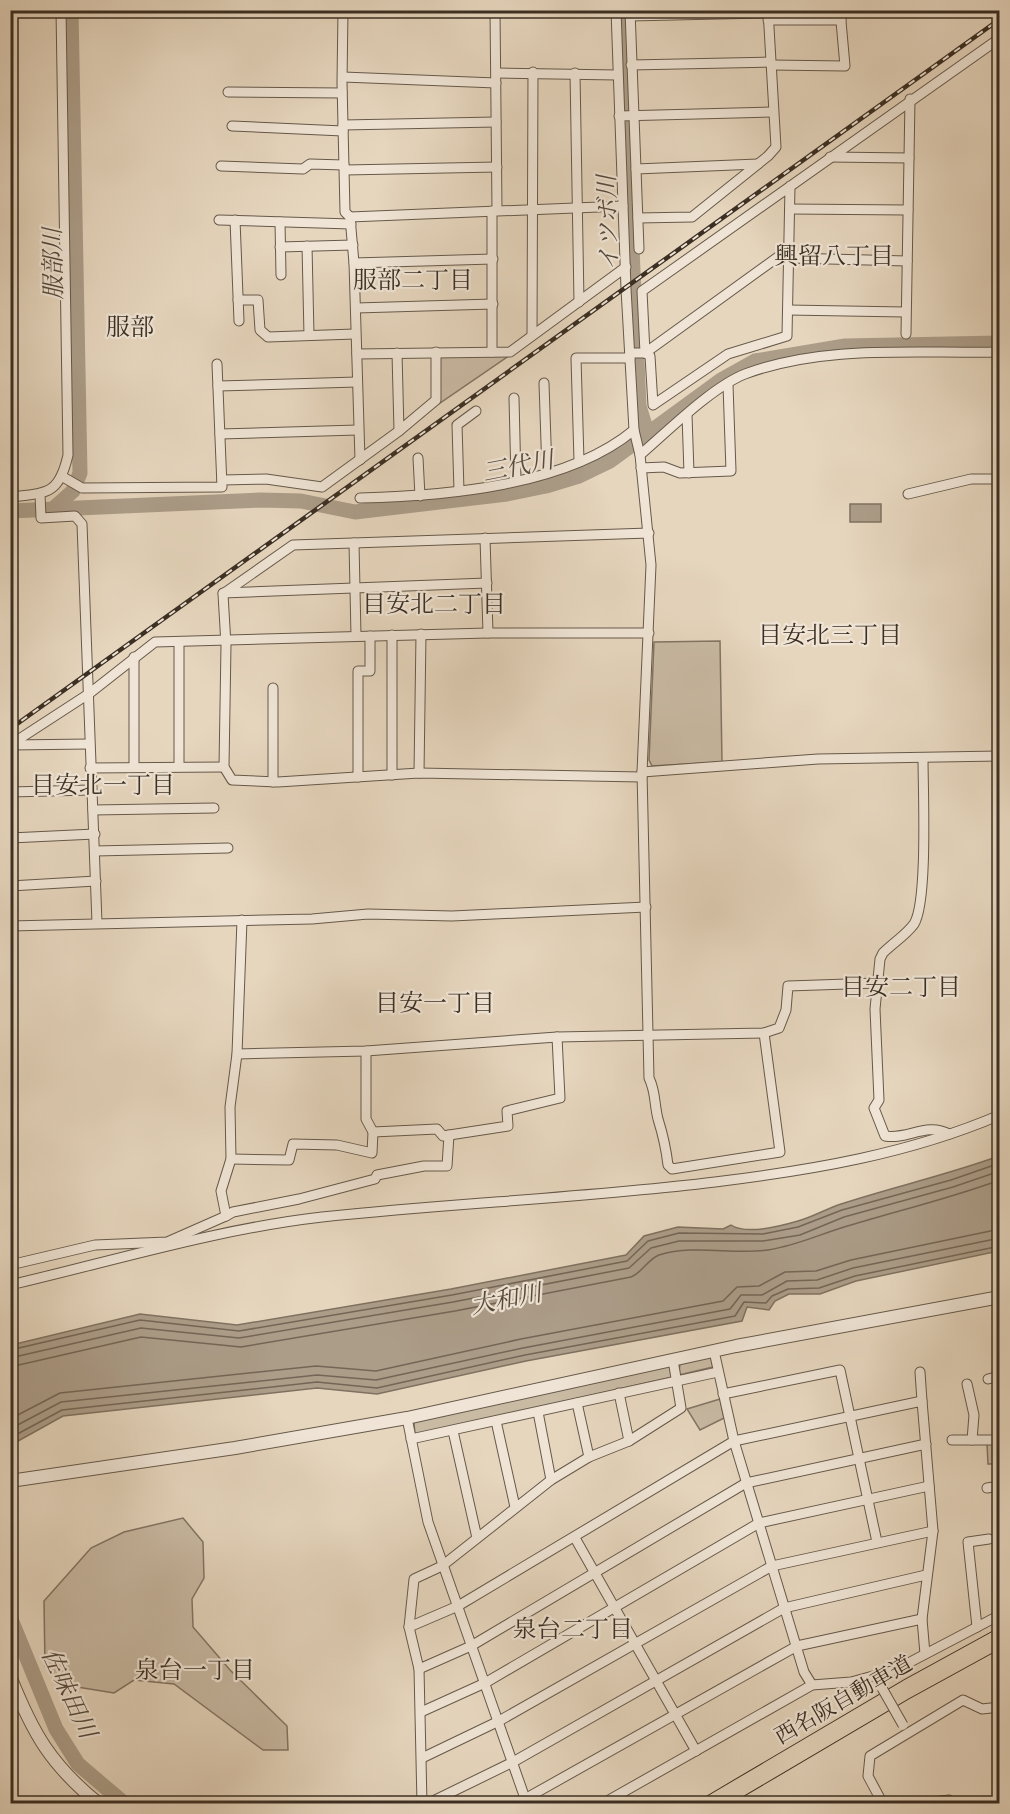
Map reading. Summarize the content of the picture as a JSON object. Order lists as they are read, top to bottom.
{
  "streets": {
    "highway": ["西名阪自動車道"]
  },
  "districts": [
    "興留八丁目",
    "服部二丁目",
    "服部",
    "目安北二丁目",
    "目安北三丁目",
    "目安北一丁目",
    "目安二丁目",
    "目安一丁目",
    "泉台二丁目",
    "泉台一丁目"
  ],
  "water": [
    "イツボ川",
    "服部川",
    "三代川",
    "大和川",
    "佐味田川"
  ]
}
